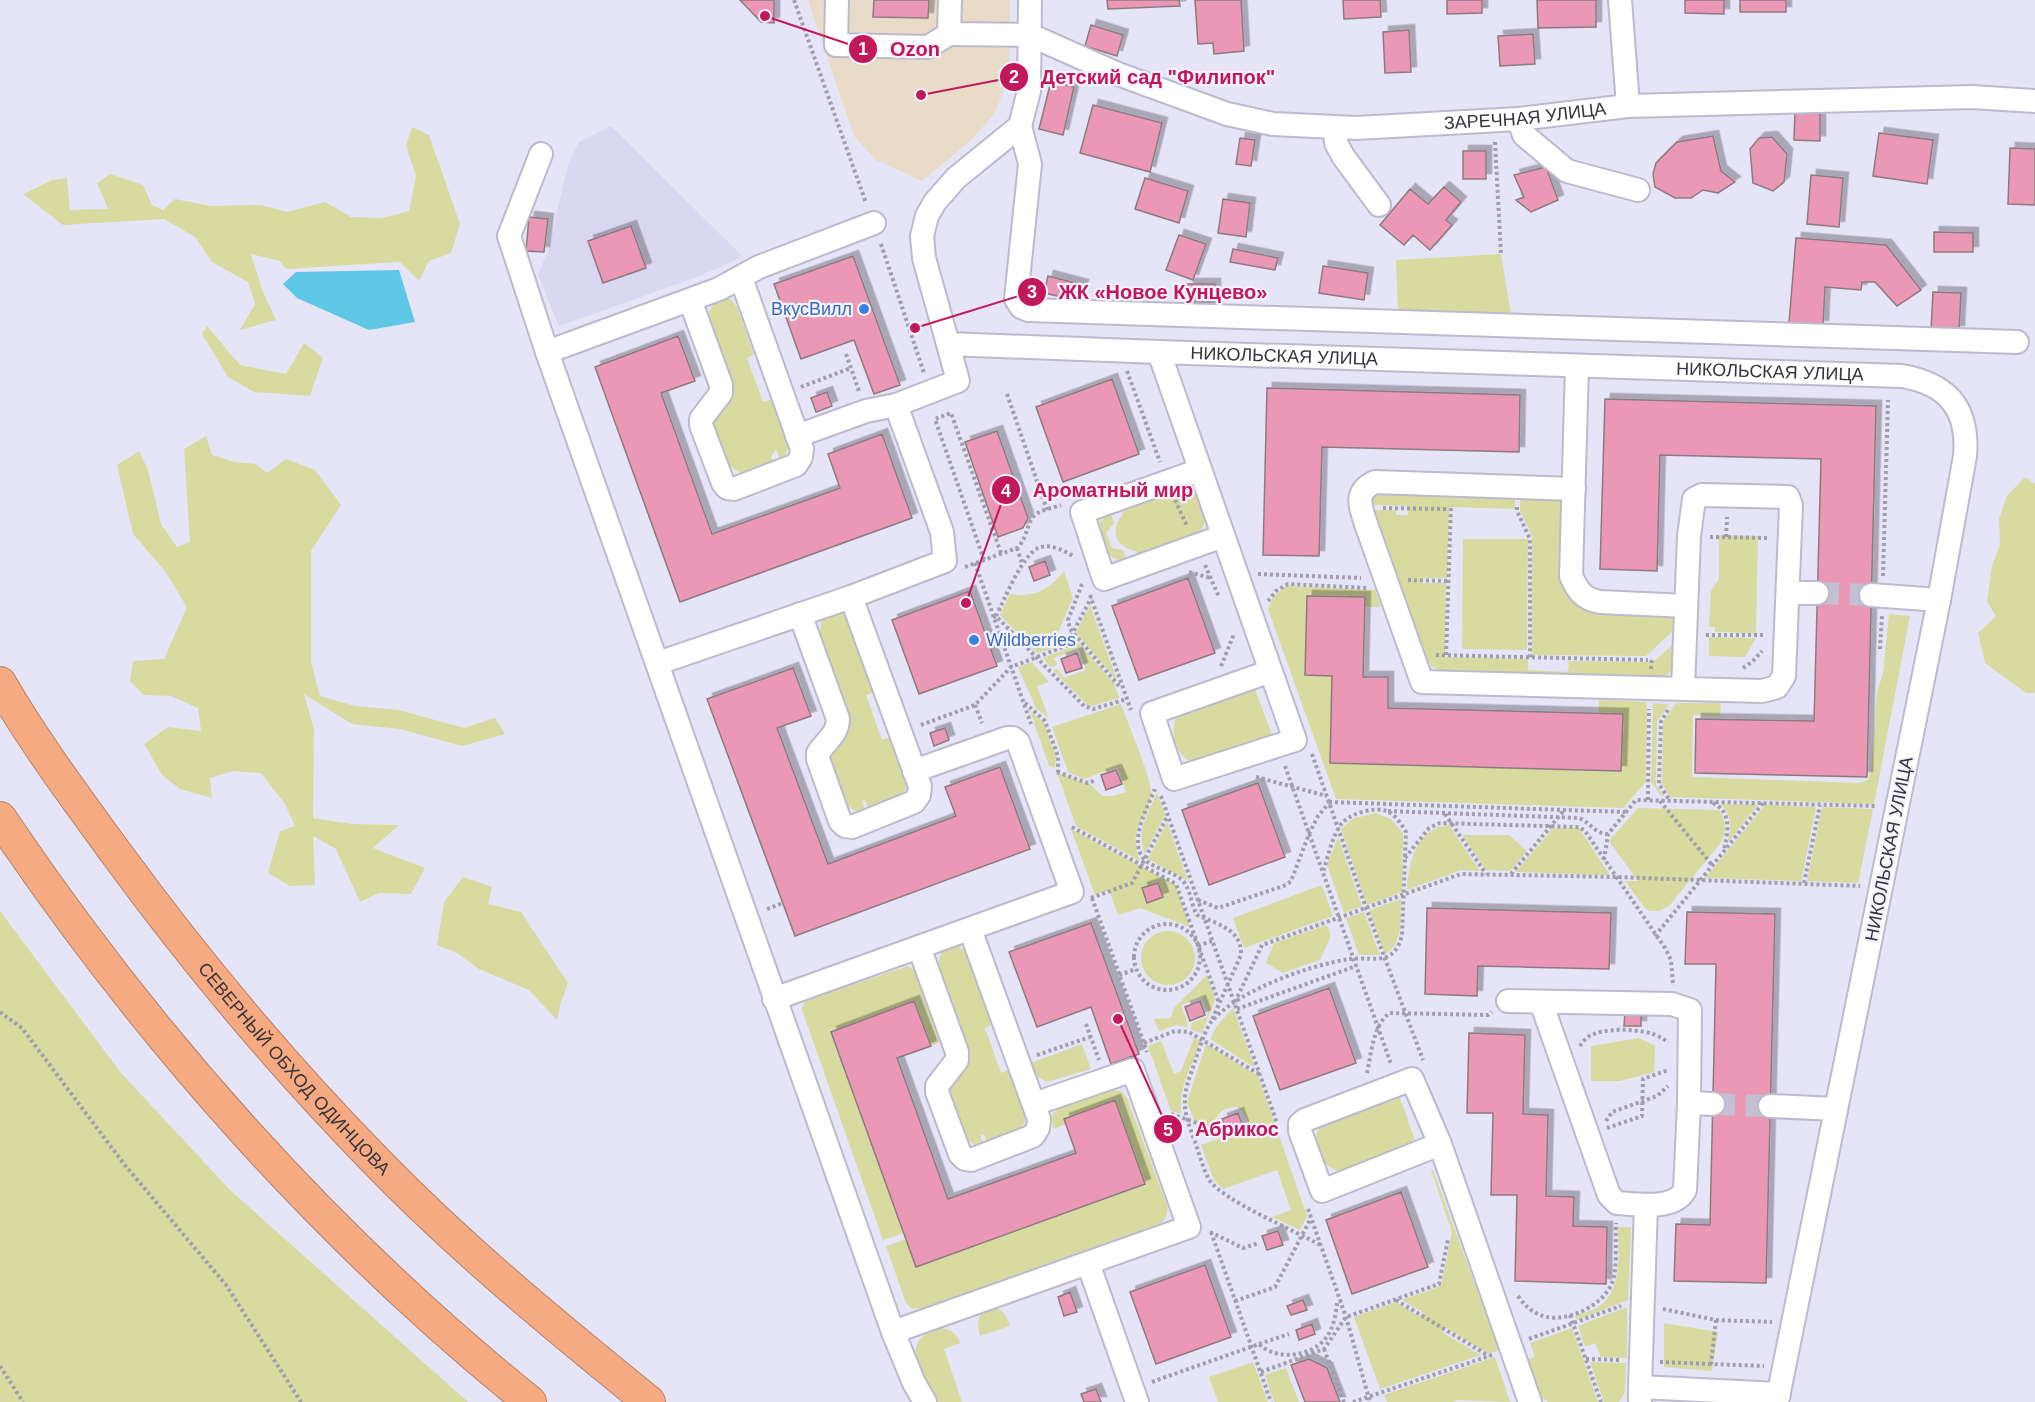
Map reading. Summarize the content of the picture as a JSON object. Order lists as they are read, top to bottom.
{
  "streets": {
    "highway": ["СЕВЕРНЫЙ ОБХОД ОДИНЦОВА"],
    "street": ["ЗАРЕЧНАЯ УЛИЦА", "НИКОЛЬСКАЯ УЛИЦА"]
  },
  "places": [
    "Ozon",
    "Детский сад \"Филипок\"",
    "ВкусВилл",
    "ЖК «Новое Кунцево»",
    "Ароматный мир",
    "Wildberries",
    "Абрикос"
  ]
}
